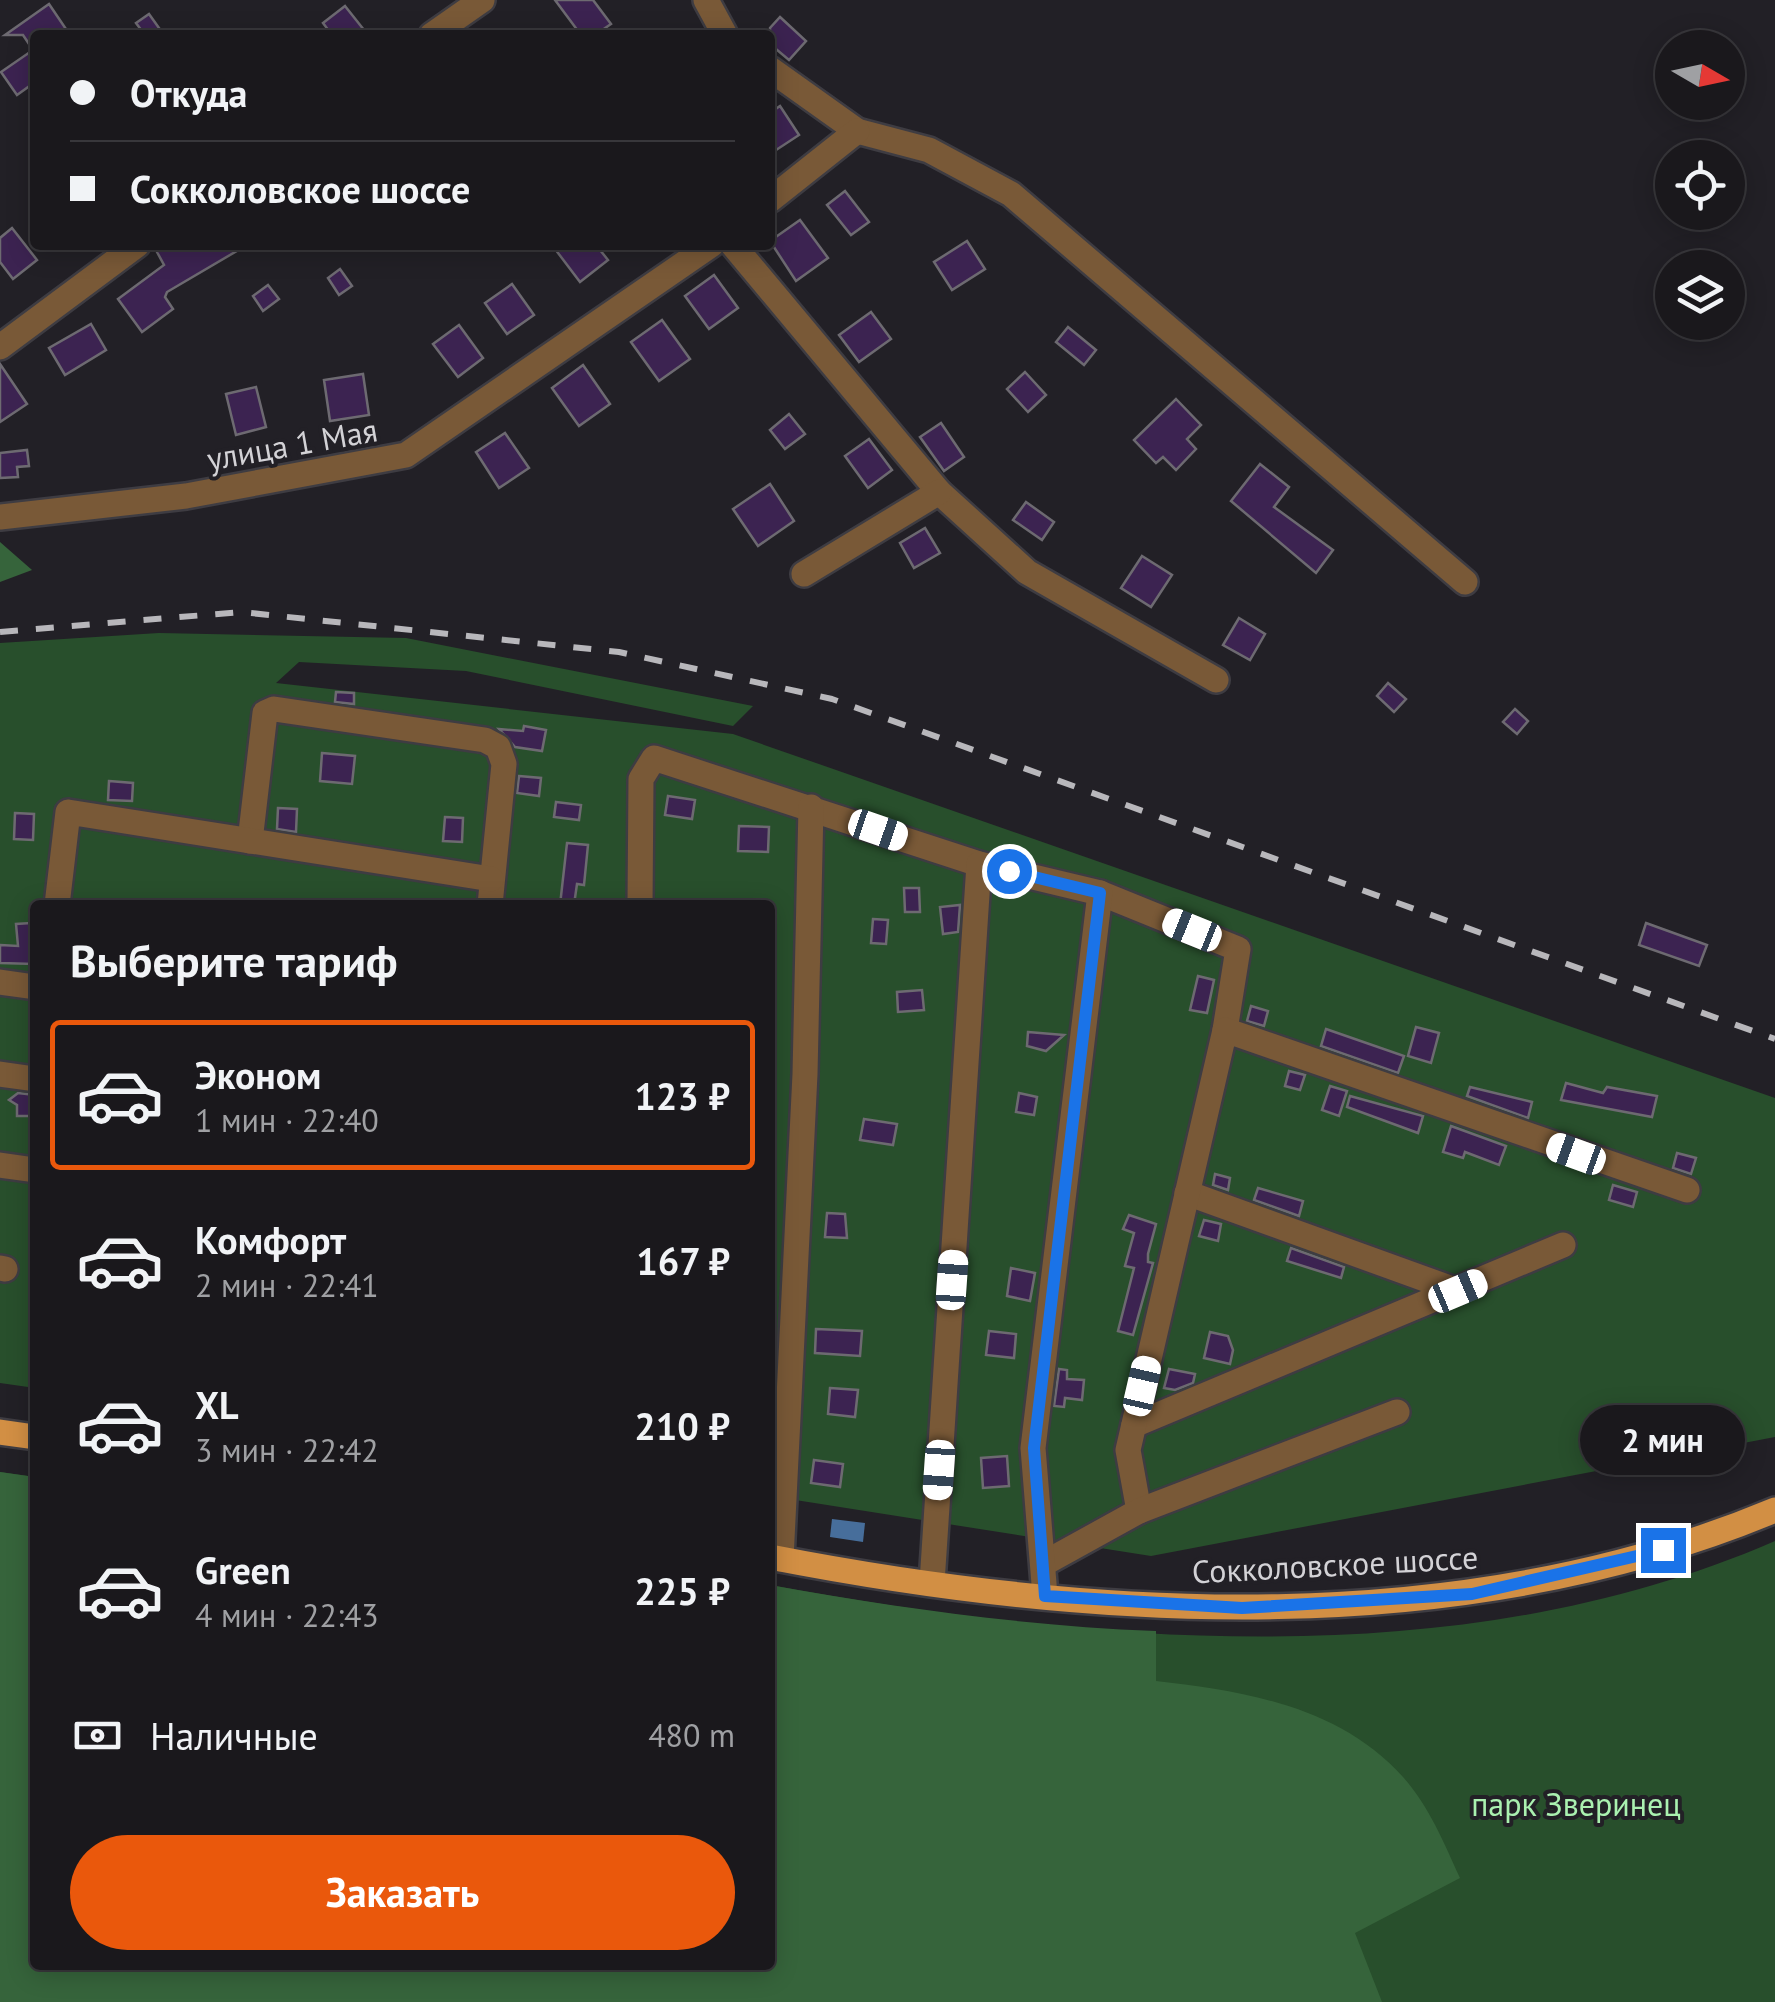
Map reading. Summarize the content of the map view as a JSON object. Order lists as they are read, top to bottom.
{
  "streets": {
    "main road": ["Сокколовское шоссе"],
    "street": ["улица 1 Мая"]
  },
  "parks": ["парк Зверинец"],
  "north": "right",
  "page": {
    "banner": ["Откуда", "Сокколовское шоссе"],
    "heading": "Выберите тариф",
    "list": [
      {
        "name": "Эконом",
        "note": "1 мин · 22:40",
        "value": "123 ₽"
      },
      {
        "name": "Комфорт",
        "note": "2 мин · 22:41",
        "value": "167 ₽"
      },
      {
        "name": "XL",
        "note": "3 мин · 22:42",
        "value": "210 ₽"
      },
      {
        "name": "Green",
        "note": "4 мин · 22:43",
        "value": "225 ₽"
      }
    ],
    "bubble": "2 мин",
    "pay": ["Наличные", "480 m"],
    "buttons": "Заказать"
  }
}
